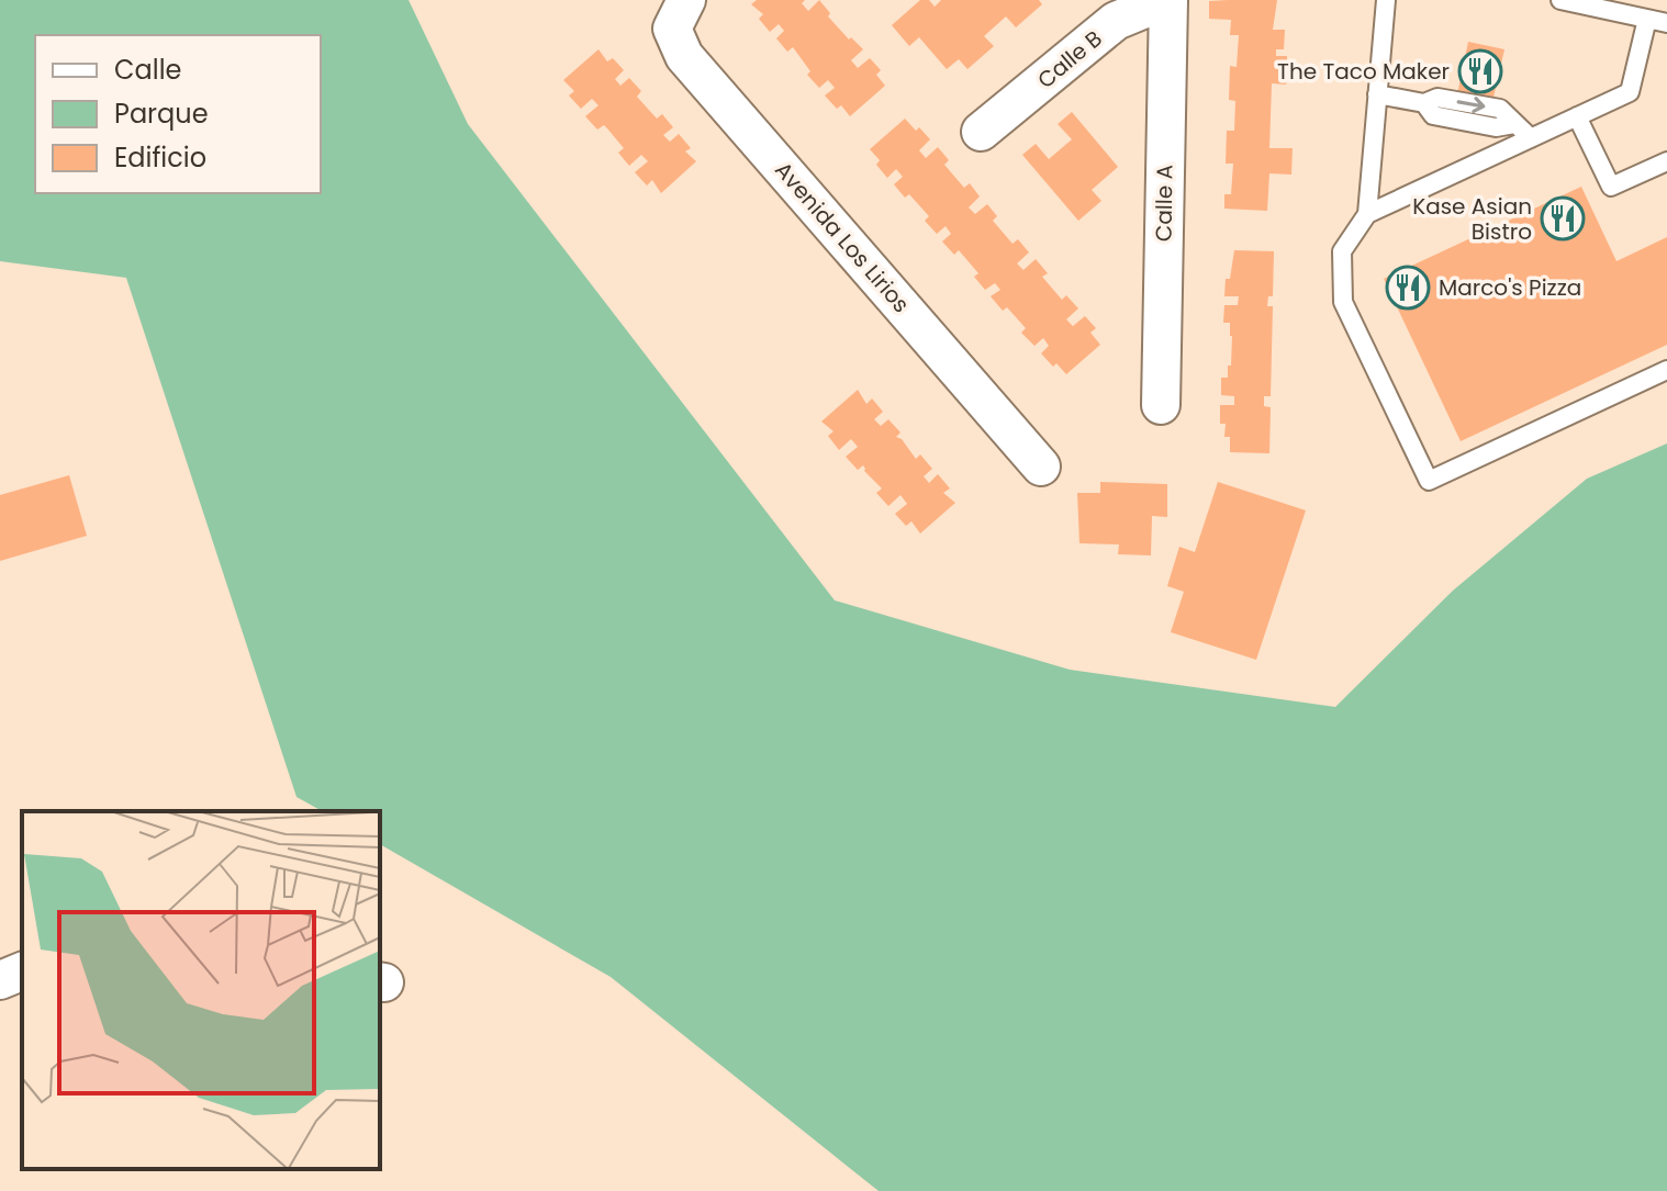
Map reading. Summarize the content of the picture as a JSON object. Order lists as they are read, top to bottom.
{
  "streets": {
    "street": ["Calle B", "Calle A", "Avenida Los Lirios"]
  },
  "crossings": [
    ["Calle B", "Calle A"]
  ],
  "places": {
    "restaurant": ["The Taco Maker", "Kase Asian Bistro", "Marco's Pizza"]
  },
  "legend": ["Calle", "Parque", "Edificio"]
}
